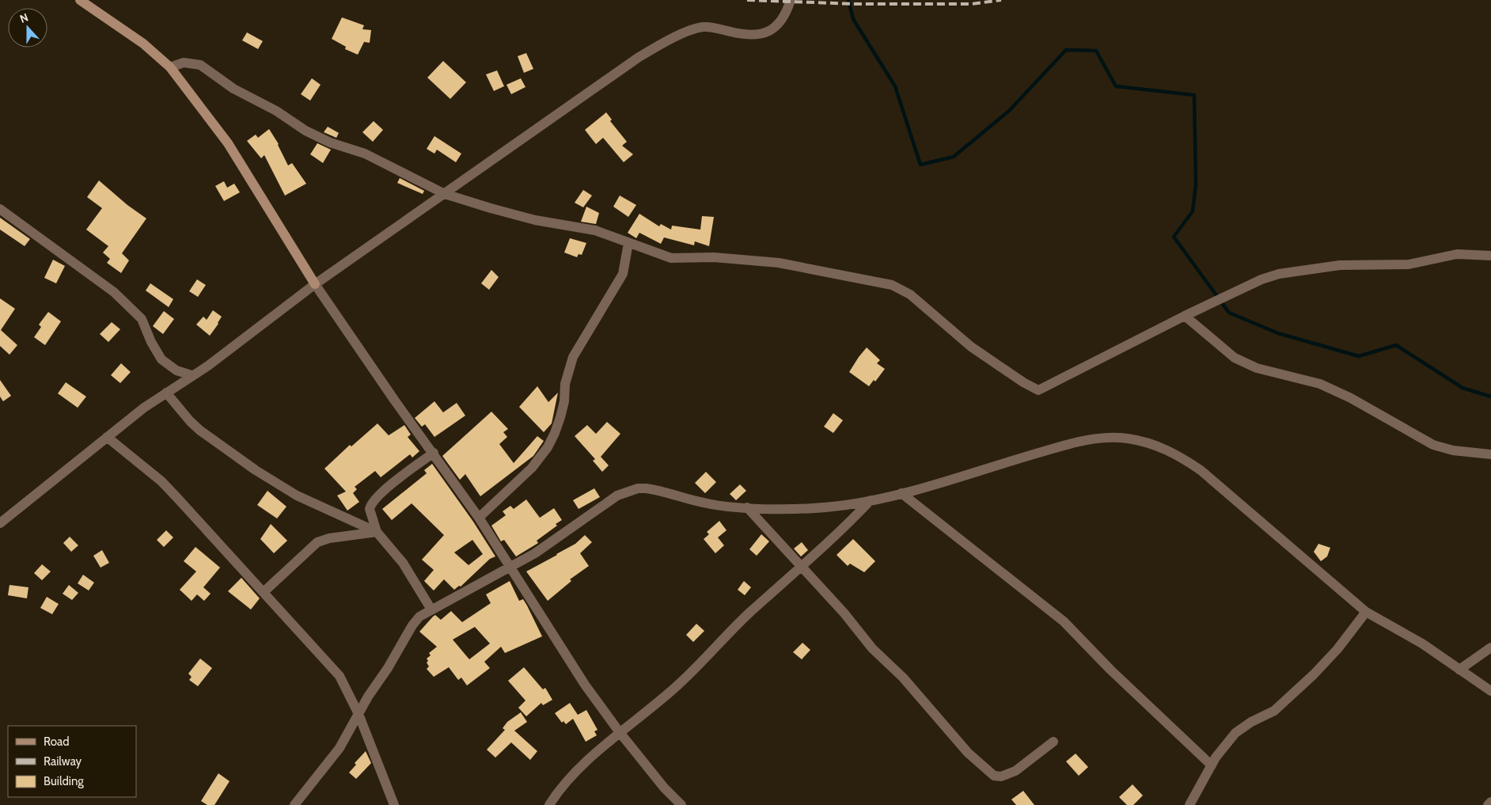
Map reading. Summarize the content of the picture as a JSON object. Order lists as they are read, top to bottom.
{
  "legend": ["Road", "Railway", "Building"],
  "north": "top"
}
